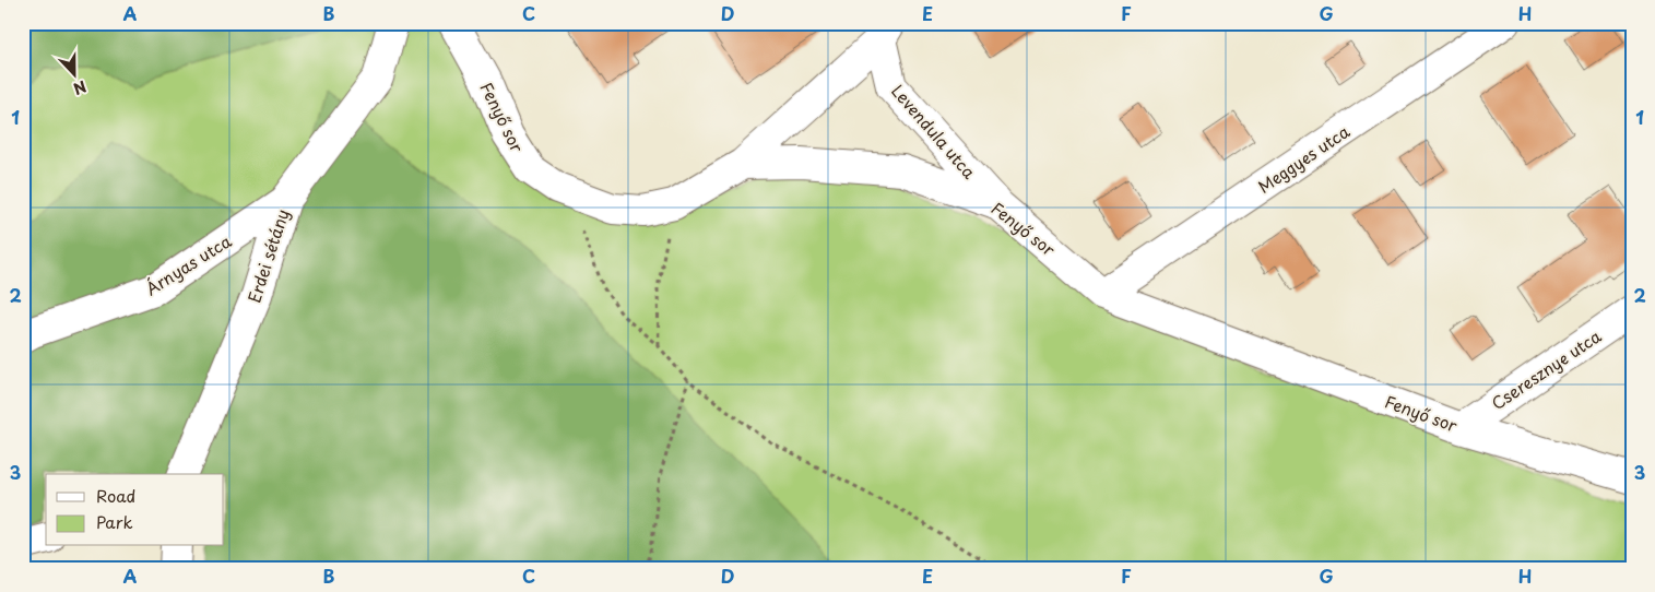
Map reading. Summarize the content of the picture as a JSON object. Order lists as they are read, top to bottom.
{
  "streets": {
    "street": [
      "Fenyő sor",
      "Levendula utca",
      "Meggyes utca",
      "Erdei sétány",
      "Árnyas utca",
      "Cseresznye utca"
    ]
  },
  "crossings": [
    ["Fenyő sor", "Levendula utca"],
    ["Fenyő sor", "Meggyes utca"],
    ["Fenyő sor", "Cseresznye utca"],
    ["Erdei sétány", "Árnyas utca"]
  ],
  "legend": ["Road", "Park"],
  "north": "bottom",
  "grid": {
    "columns": [
      "A",
      "B",
      "C",
      "D",
      "E",
      "F",
      "G",
      "H"
    ],
    "rows": ["1", "2", "3"]
  }
}
